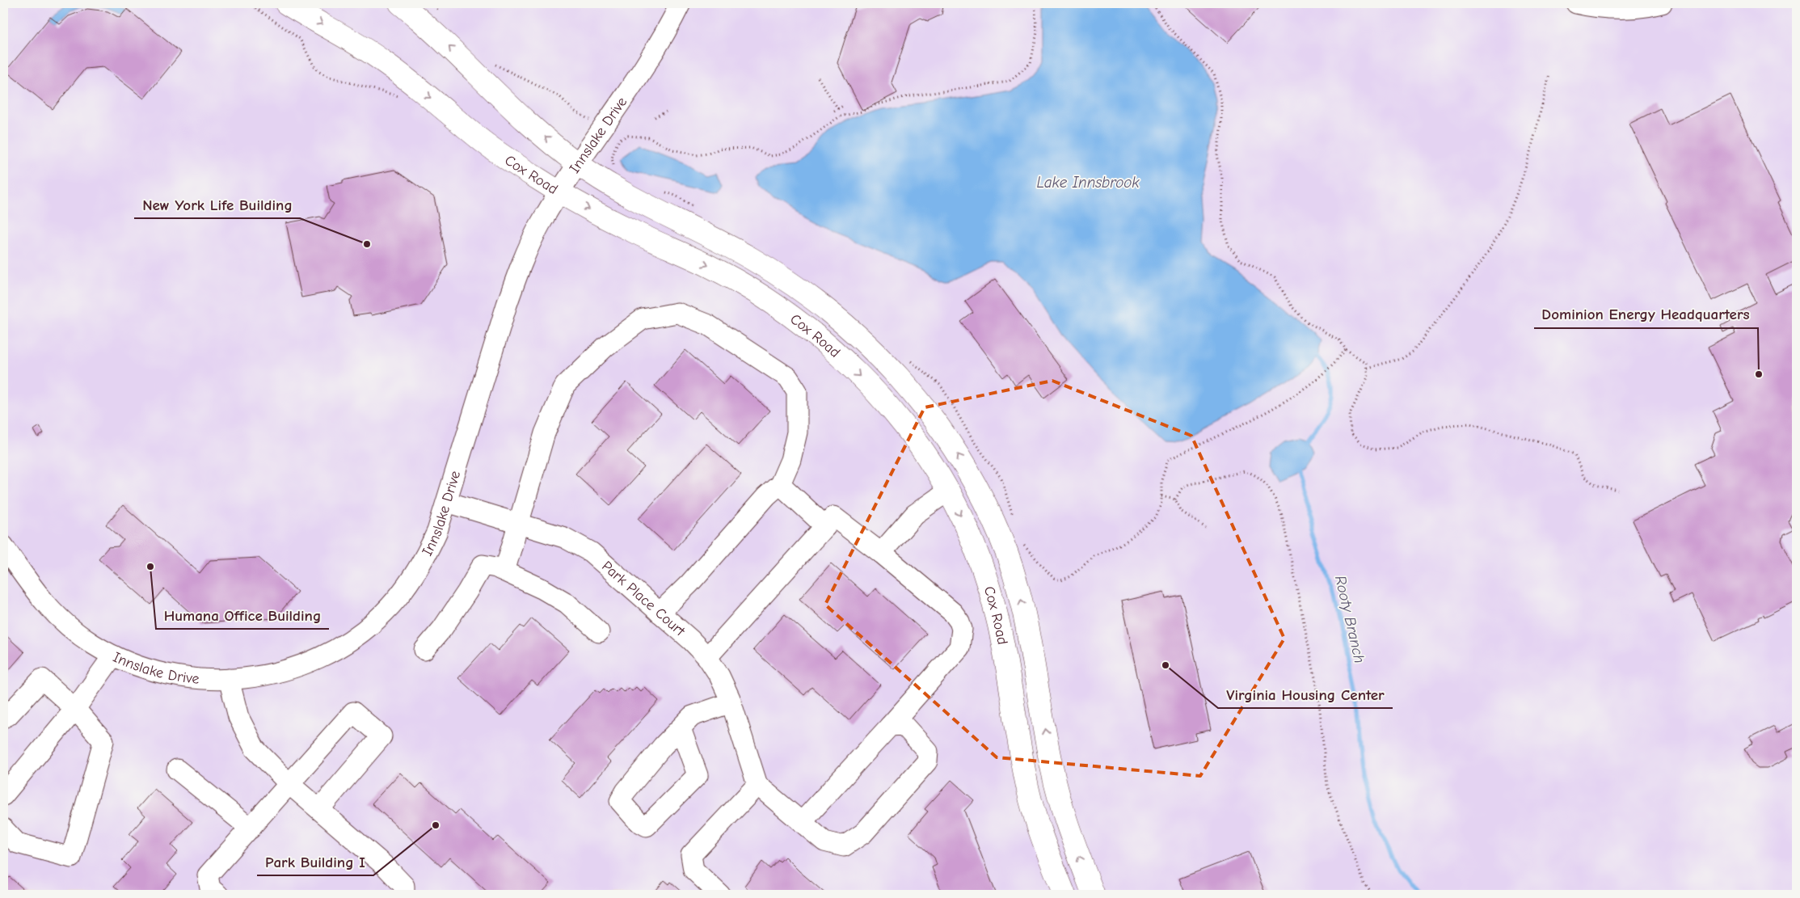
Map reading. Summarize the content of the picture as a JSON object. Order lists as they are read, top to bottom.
{
  "streets": {
    "main road": ["Cox Road"],
    "street": ["Innslake Drive", "Park Place Court"]
  },
  "crossings": [
    ["Innslake Drive", "Cox Road"],
    ["Innslake Drive", "Park Place Court"]
  ],
  "water": ["Lake Innsbrook", "Rooty Branch"],
  "places": [
    "New York Life Building",
    "Dominion Energy Headquarters",
    "Humana Office Building",
    "Virginia Housing Center",
    "Park Building I"
  ]
}
